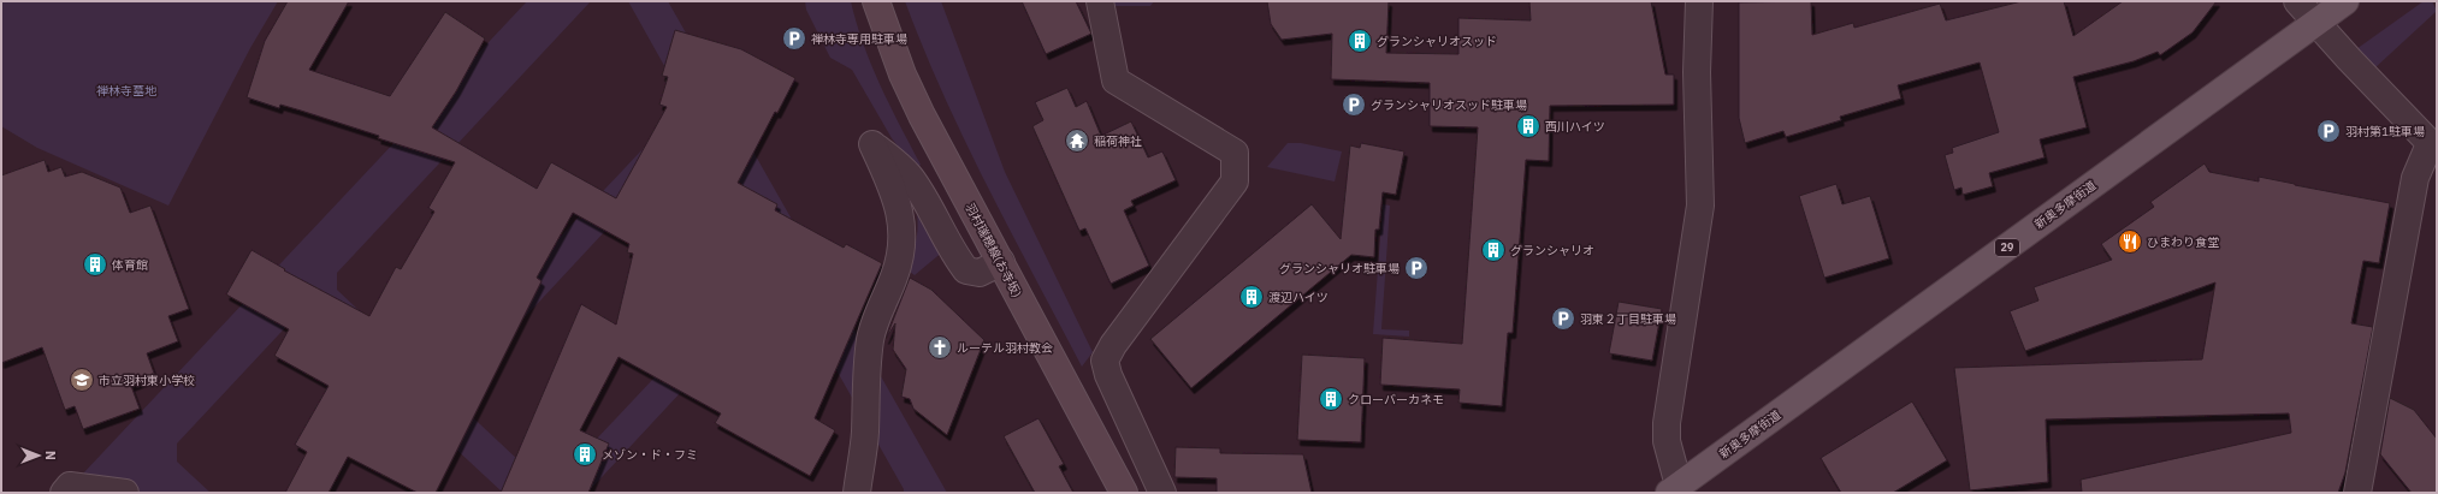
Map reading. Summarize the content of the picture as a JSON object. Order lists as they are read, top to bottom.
{
  "streets": {
    "main road": ["新奥多摩街道", "29", "羽村瑞穂線(お寺坂)"]
  },
  "parks": ["禅林寺墓地"],
  "places": {
    "parking": [
      "禅林寺専用駐車場",
      "グランシャリオスッド駐車場",
      "羽村第1駐車場",
      "グランシャリオ駐車場",
      "羽東２丁目駐車場"
    ],
    "building": [
      "グランシャリオスッド",
      "西川ハイツ",
      "グランシャリオ",
      "体育館",
      "渡辺ハイツ",
      "クローバーカネモ",
      "メゾン・ド・フミ"
    ],
    "temple": ["稲荷神社"],
    "restaurant": ["ひまわり食堂"],
    "church": ["ルーテル羽村教会"],
    "school or university": ["市立羽村東小学校"]
  },
  "north": "right"
}
